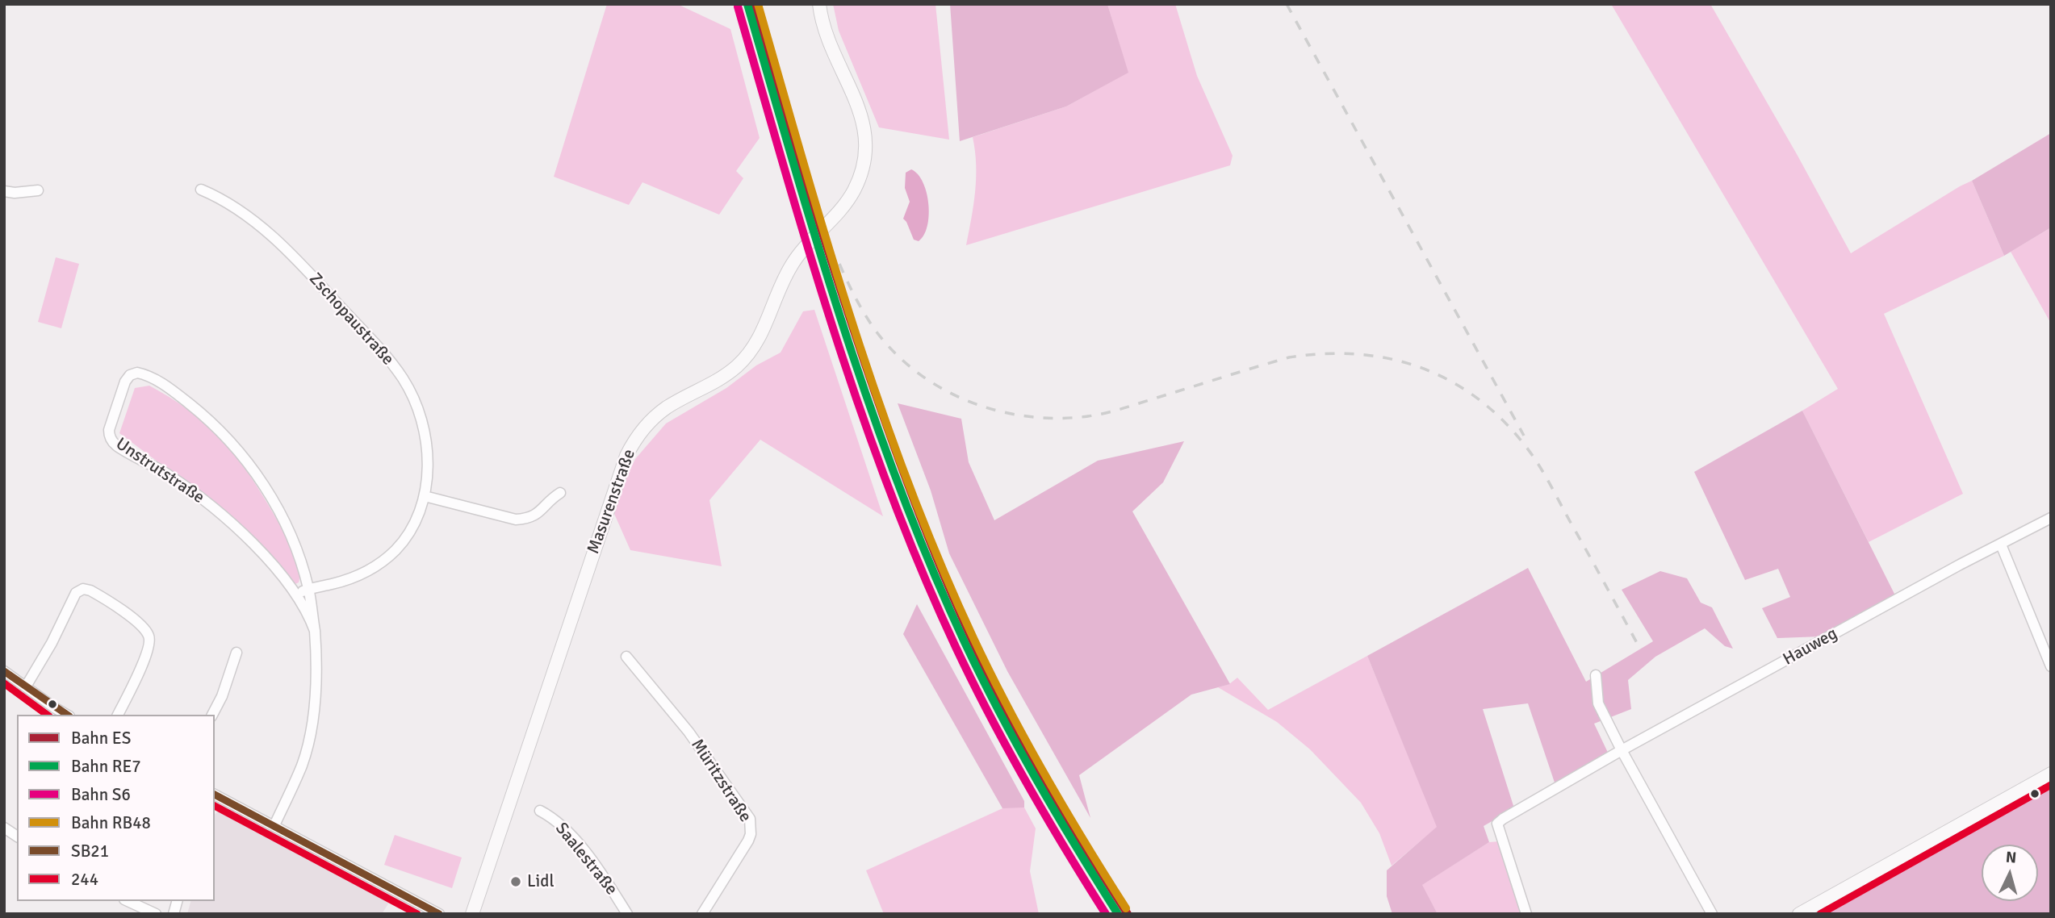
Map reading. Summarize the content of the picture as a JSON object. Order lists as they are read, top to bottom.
{
  "streets": {
    "main road": ["Masurenstraße"],
    "street": [
      "Zschopaustraße",
      "Unstrutstraße",
      "Hauweg",
      "Müritzstraße",
      "Saalestraße"
    ]
  },
  "crossings": [
    ["Zschopaustraße", "Unstrutstraße"]
  ],
  "places": ["Lidl"],
  "lines": [
    "rail line ES",
    "rail line RE7",
    "rail line RB48",
    "rail line S6",
    "transit line SB21",
    "transit line 244"
  ],
  "legend": [
    "Bahn ES",
    "Bahn RE7",
    "Bahn S6",
    "Bahn RB48",
    "SB21",
    "244"
  ],
  "north": "top"
}
